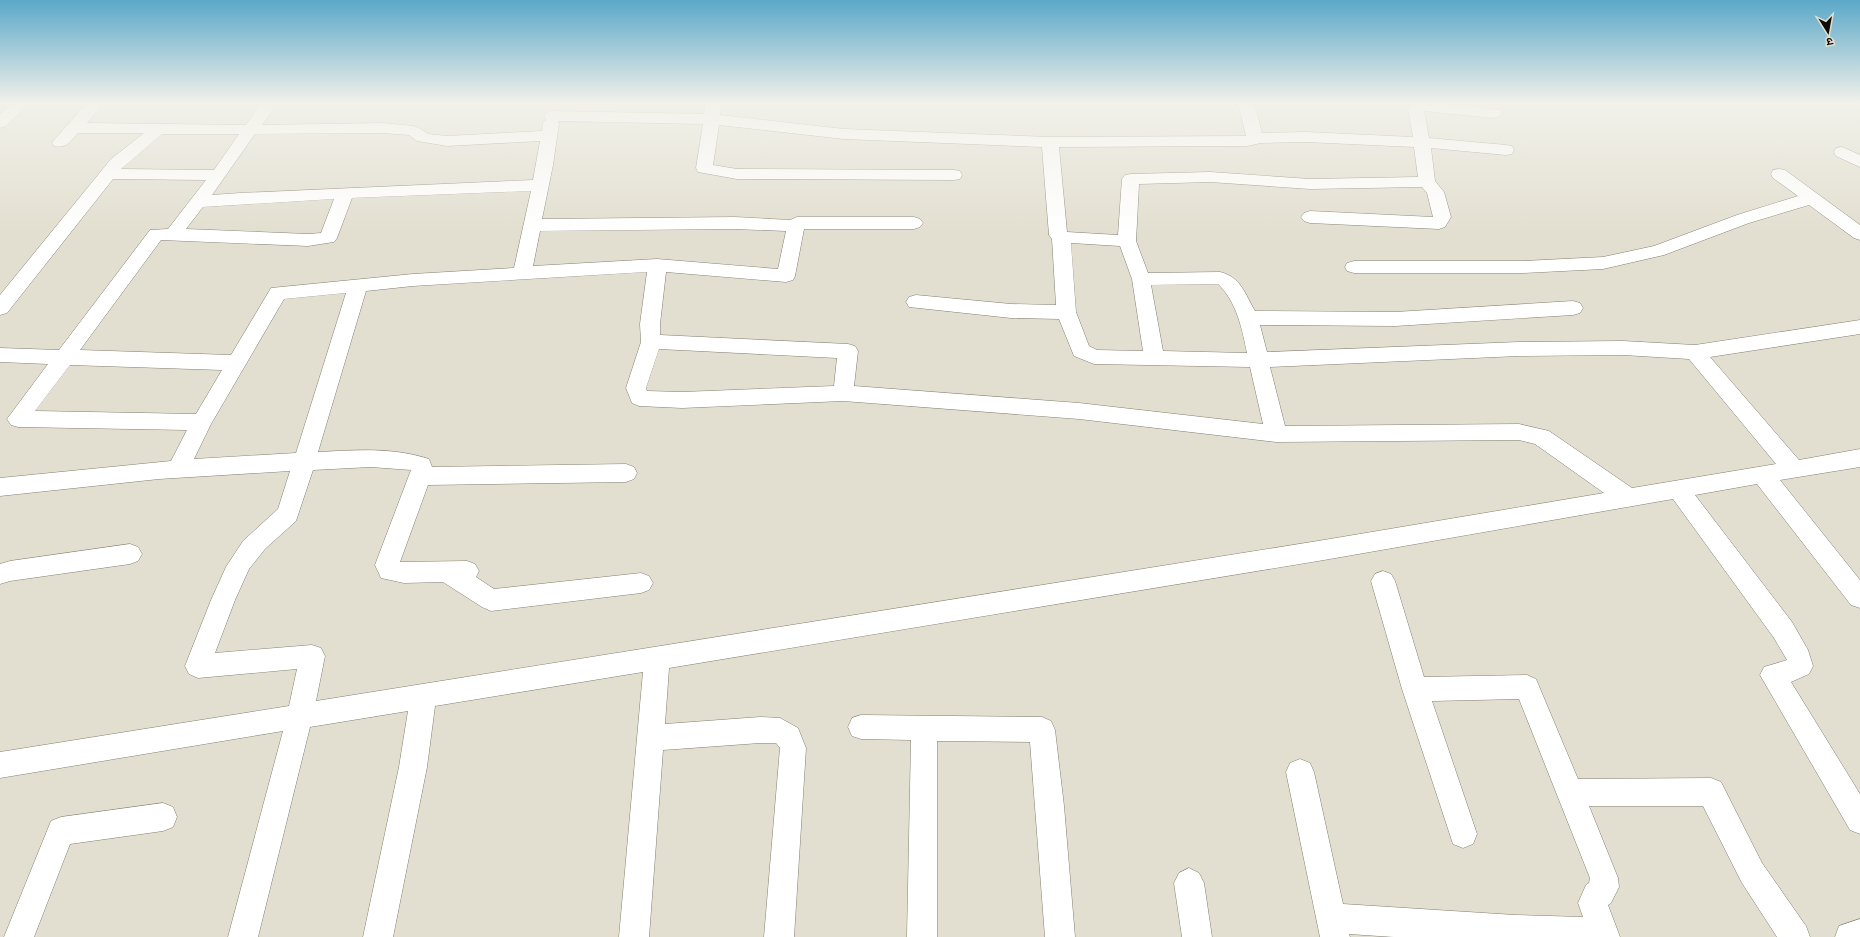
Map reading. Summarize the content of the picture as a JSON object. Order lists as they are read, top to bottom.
{
  "north": "bottom"
}
